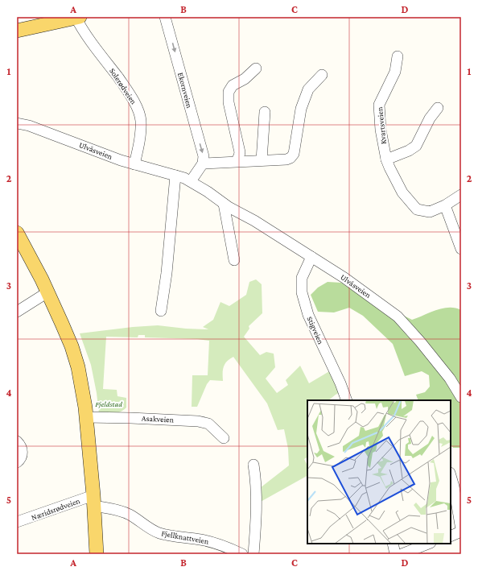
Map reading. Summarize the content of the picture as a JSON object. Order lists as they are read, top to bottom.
{
  "streets": {
    "street": [
      "Solerødveien",
      "Ekornveien",
      "Kvartsveien",
      "Ulvåsveien",
      "Stigveien",
      "Asakveien",
      "Næridsrødveien",
      "Fjellknattveien"
    ]
  },
  "crossings": [
    ["Solerødveien", "Ulvåsveien"],
    ["Ulvåsveien", "Stigveien"],
    ["Næridsrødveien", "Fjellknattveien"]
  ],
  "parks": ["Fjeldstad"],
  "grid": {
    "columns": [
      "A",
      "B",
      "C",
      "D"
    ],
    "rows": [
      "1",
      "2",
      "3",
      "4",
      "5"
    ]
  }
}
